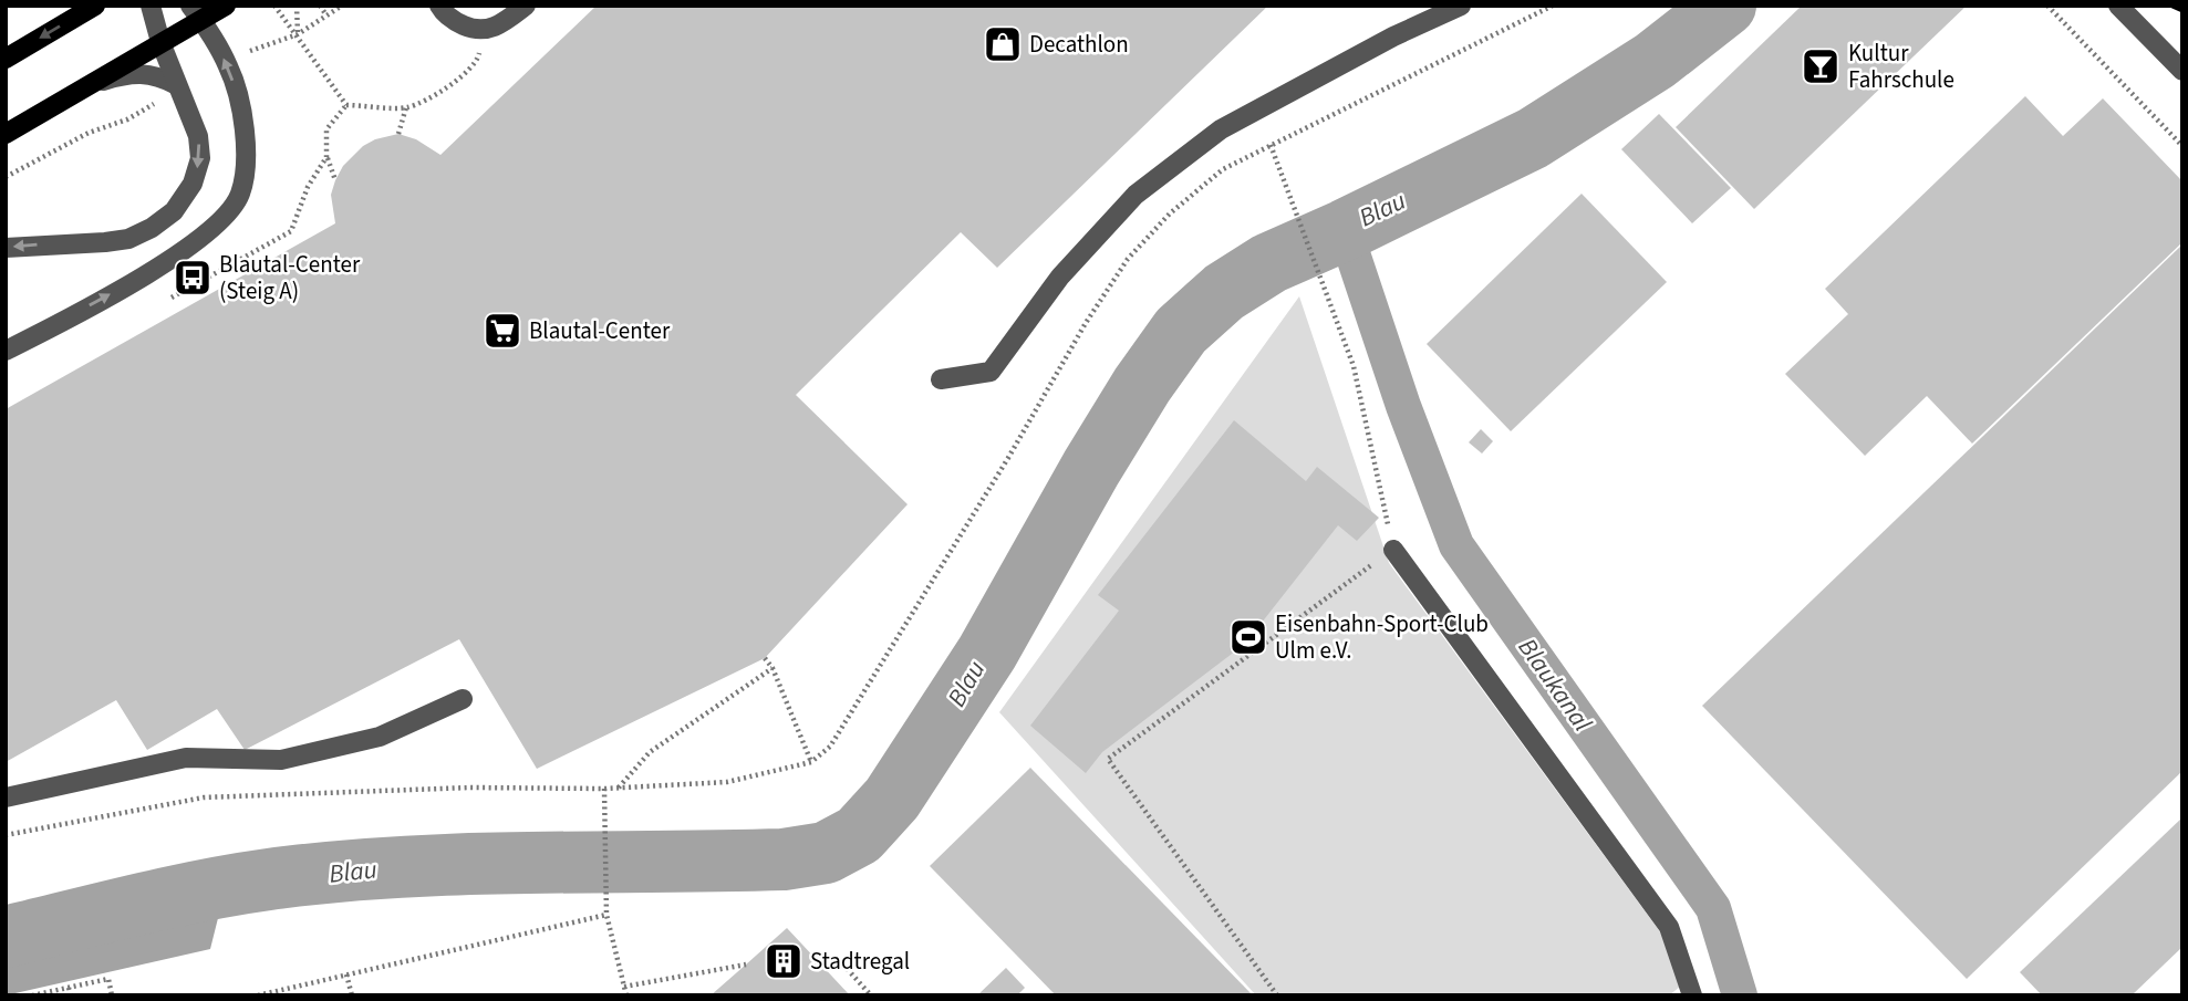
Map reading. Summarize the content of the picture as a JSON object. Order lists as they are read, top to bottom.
{
  "water": ["Blau", "Blaukanal"],
  "places": {
    "shop": ["Decathlon"],
    "bar": ["Kultur Fahrschule"],
    "bus stop": ["Blautal-Center (Steig A)"],
    "supermarket": ["Blautal-Center"],
    "sports": ["Eisenbahn-Sport-Club Ulm e.V."],
    "building": ["Stadtregal"]
  }
}
